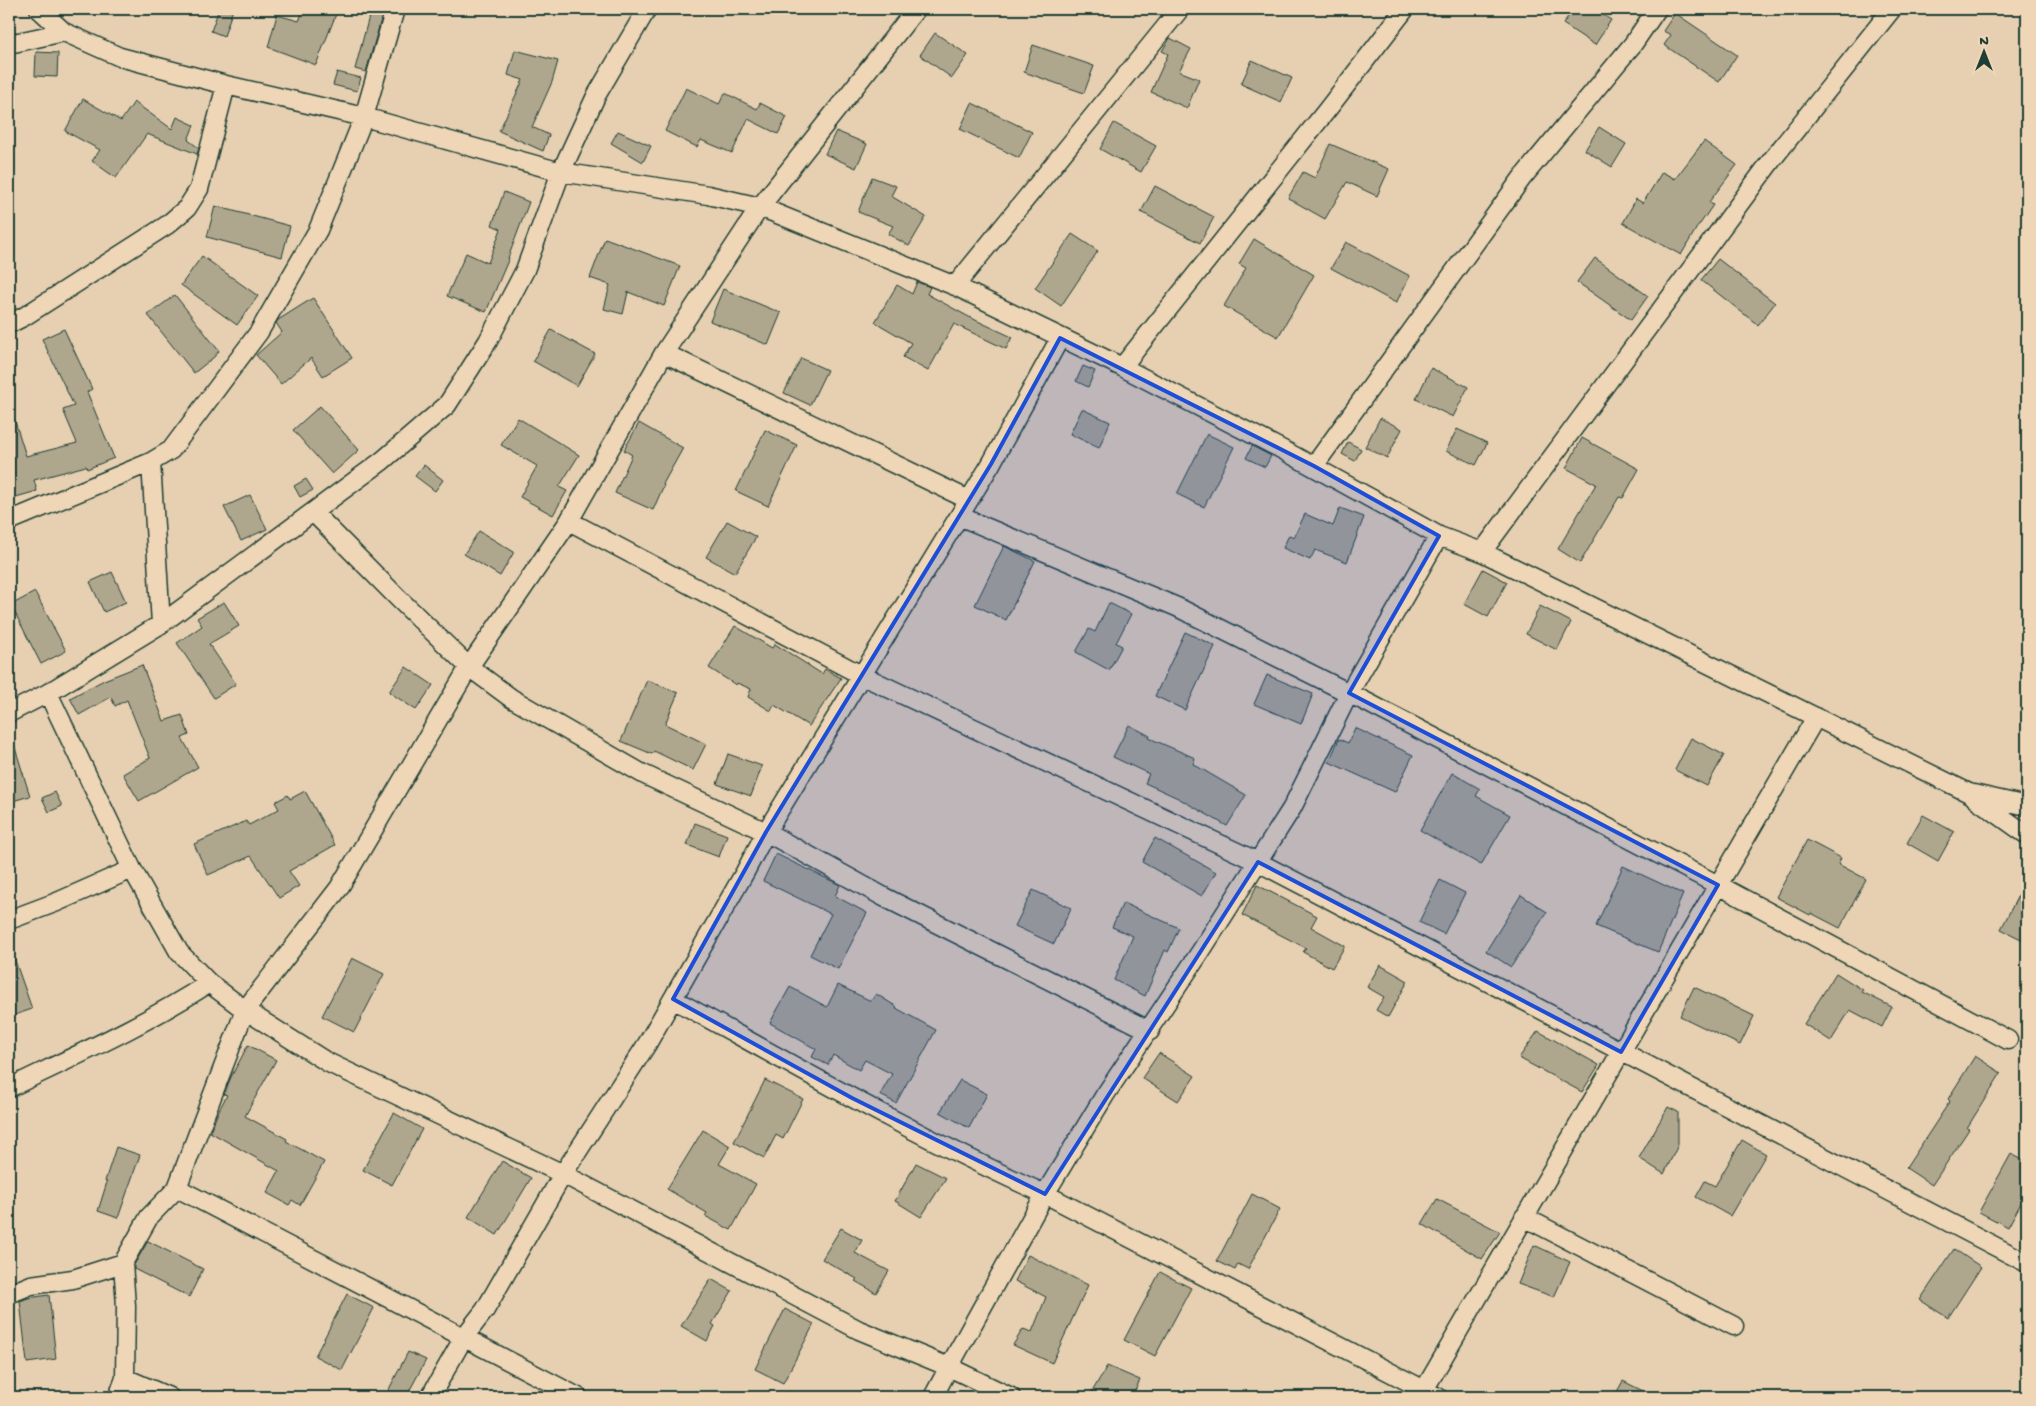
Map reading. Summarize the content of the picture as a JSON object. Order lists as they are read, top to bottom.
{
  "north": "top"
}
